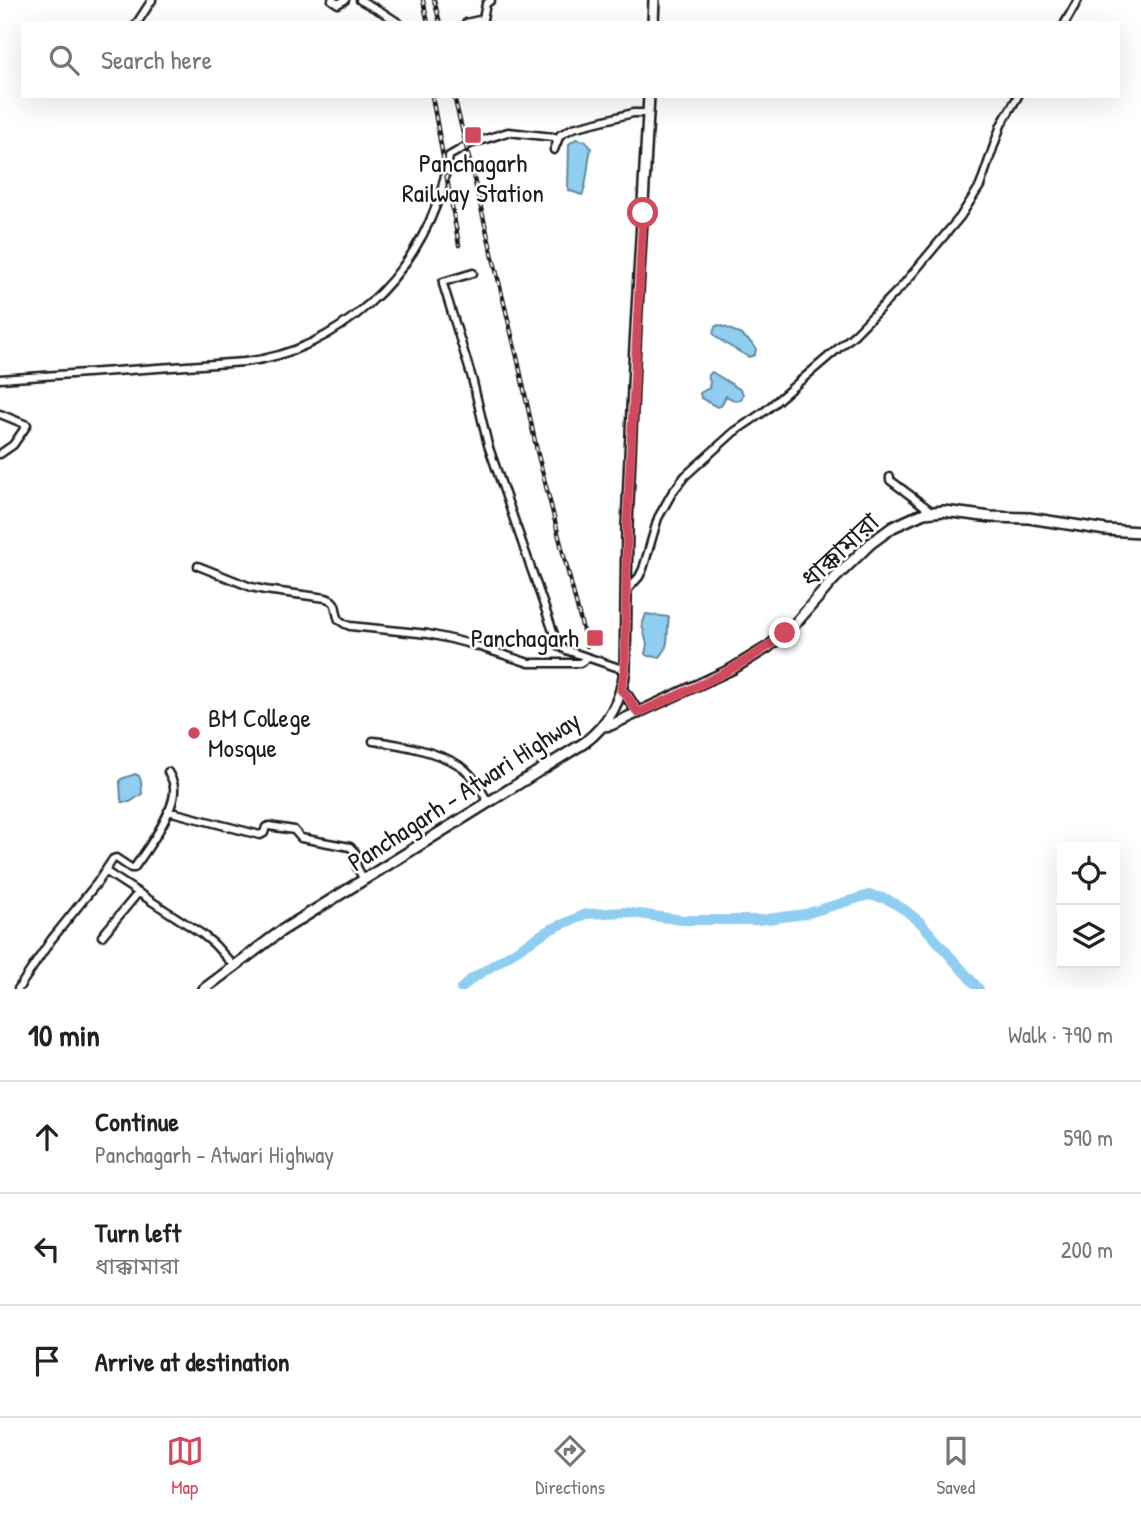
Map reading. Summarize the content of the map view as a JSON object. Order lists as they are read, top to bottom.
{
  "streets": {
    "main road": ["ধাক্কামারা", "Panchagarh - Atwari Highway"]
  },
  "crossings": [
    ["ধাক্কামারা", "Panchagarh - Atwari Highway"]
  ],
  "places": {
    "transit": ["Panchagarh Railway Station", "Panchagarh"],
    "other": ["BM College Mosque"]
  },
  "page": {
    "search": "Search here",
    "heading": ["10 min", "Walk · 790 m"],
    "list": [
      ["Continue", "Panchagarh - Atwari Highway", "590 m"],
      ["Turn left", "ধাক্কামারা", "200 m"],
      "Arrive at destination"
    ],
    "nav": ["Map", "Directions", "Saved"]
  }
}
